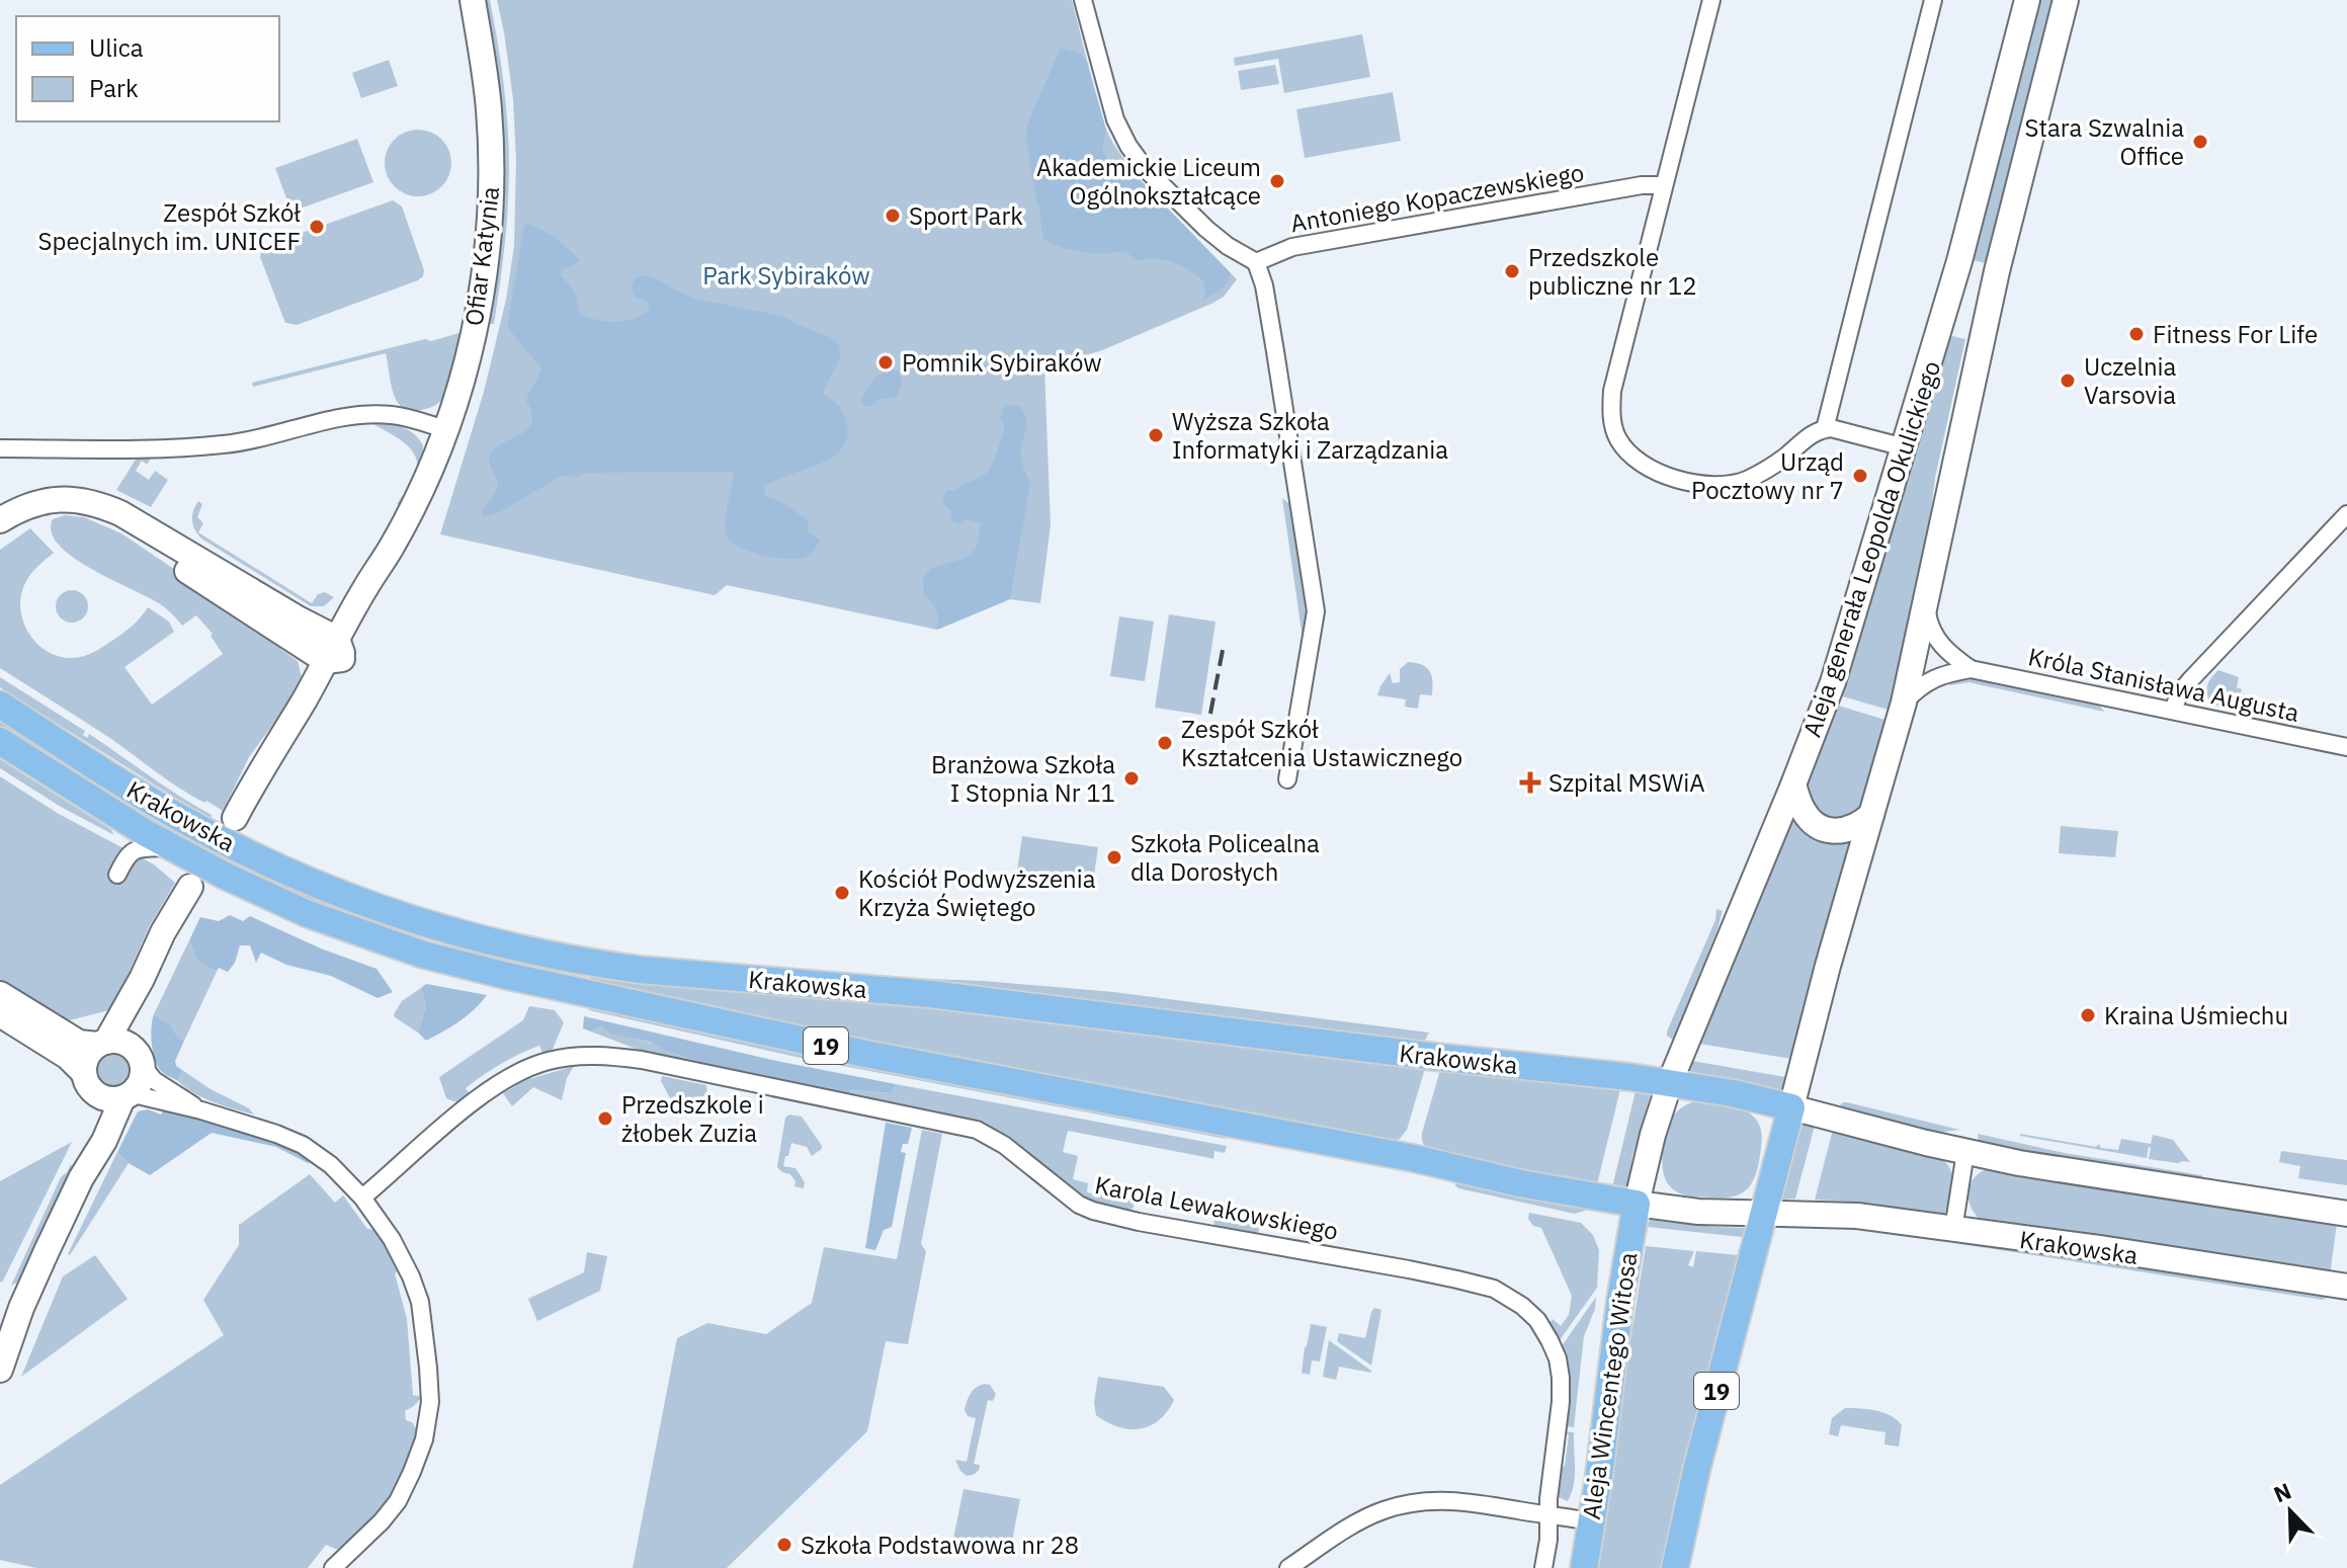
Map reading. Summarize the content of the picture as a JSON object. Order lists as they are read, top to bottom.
{
  "streets": {
    "main road": [
      "Ofiar Katynia",
      "Aleja generała Leopolda Okulickiego",
      "Krakowska",
      "19",
      "Aleja Wincentego Witosa"
    ],
    "street": ["Antoniego Kopaczewskiego", "Króla Stanisława Augusta", "Karola Lewakowskiego"]
  },
  "crossings": [
    ["Aleja generała Leopolda Okulickiego", "Króla Stanisława Augusta"],
    ["Aleja generała Leopolda Okulickiego", "Krakowska"],
    ["Aleja generała Leopolda Okulickiego", "19"],
    ["Aleja generała Leopolda Okulickiego", "Aleja Wincentego Witosa"],
    ["Krakowska", "19"],
    ["Krakowska", "Aleja Wincentego Witosa"]
  ],
  "parks": ["Park Sybiraków"],
  "places": {
    "other": [
      "Stara Szwalnia Office",
      "Akademickie Liceum Ogólnokształcące",
      "Sport Park",
      "Zespół Szkół Specjalnych im. UNICEF",
      "Przedszkole publiczne nr 12",
      "Fitness For Life",
      "Pomnik Sybiraków",
      "Uczelnia Varsovia",
      "Wyższa Szkoła Informatyki i Zarządzania",
      "Urząd Pocztowy nr 7",
      "Zespół Szkół Kształcenia Ustawicznego",
      "Branżowa Szkoła I Stopnia Nr 11",
      "Szkoła Policealna dla Dorosłych",
      "Kościół Podwyższenia Krzyża Świętego",
      "Kraina Uśmiechu",
      "Przedszkole i żłobek Zuzia",
      "Szkoła Podstawowa nr 28"
    ],
    "health": ["Szpital MSWiA"]
  },
  "legend": ["Ulica", "Park"],
  "north": "top left"
}
